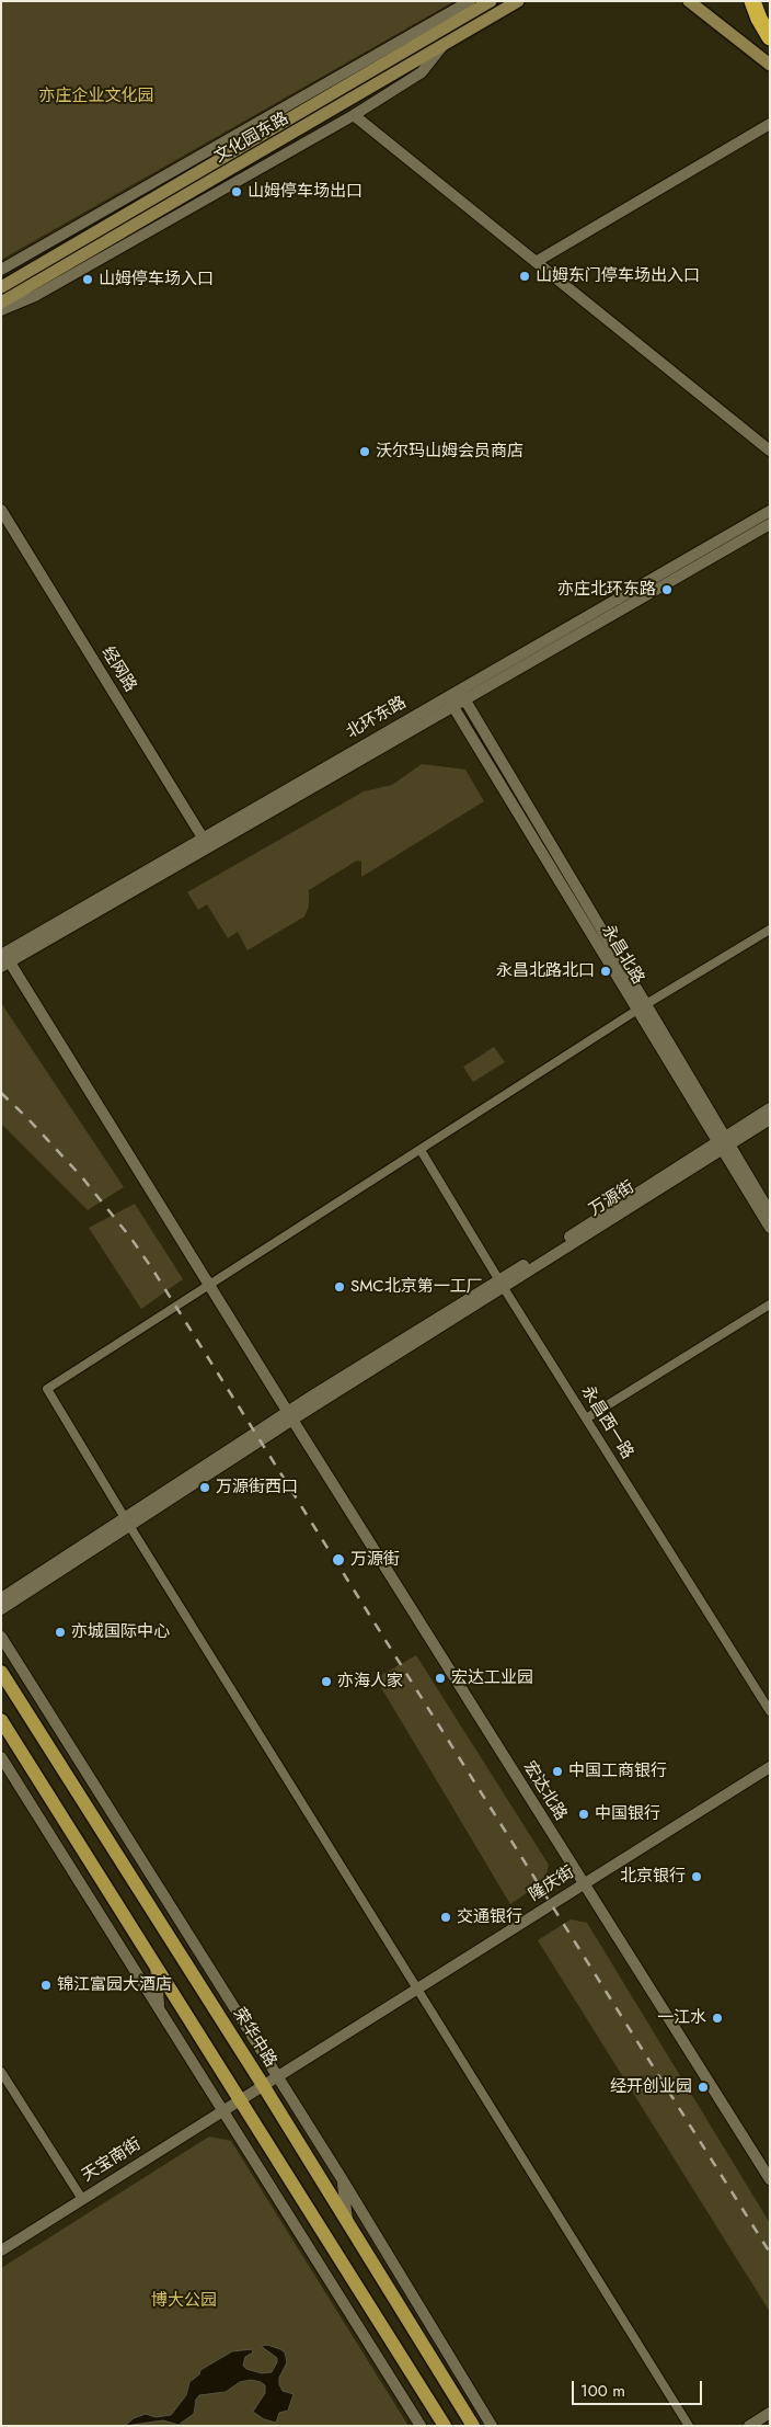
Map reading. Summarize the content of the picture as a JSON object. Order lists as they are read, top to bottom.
{
  "streets": {
    "main road": ["文化园东路", "荣华中路"],
    "street": [
      "经网路",
      "北环东路",
      "永昌北路",
      "万源街",
      "永昌西一路",
      "宏达北路",
      "隆庆街",
      "天宝南街"
    ]
  },
  "crossings": [
    ["经网路", "北环东路"],
    ["北环东路", "永昌北路"],
    ["北环东路", "宏达北路"],
    ["永昌北路", "万源街"],
    ["万源街", "永昌西一路"],
    ["万源街", "宏达北路"],
    ["宏达北路", "隆庆街"],
    ["隆庆街", "荣华中路"],
    ["隆庆街", "天宝南街"]
  ],
  "parks": ["亦庄企业文化园", "博大公园"],
  "places": [
    "山姆停车场出口",
    "山姆东门停车场出入口",
    "山姆停车场入口",
    "沃尔玛山姆会员商店",
    "亦庄北环东路",
    "永昌北路北口",
    "SMC北京第一工厂",
    "万源街西口",
    "万源街",
    "亦城国际中心",
    "宏达工业园",
    "亦海人家",
    "中国工商银行",
    "中国银行",
    "北京银行",
    "交通银行",
    "锦江富园大酒店",
    "一江水",
    "经开创业园"
  ],
  "scale_bar": "100 m"
}
